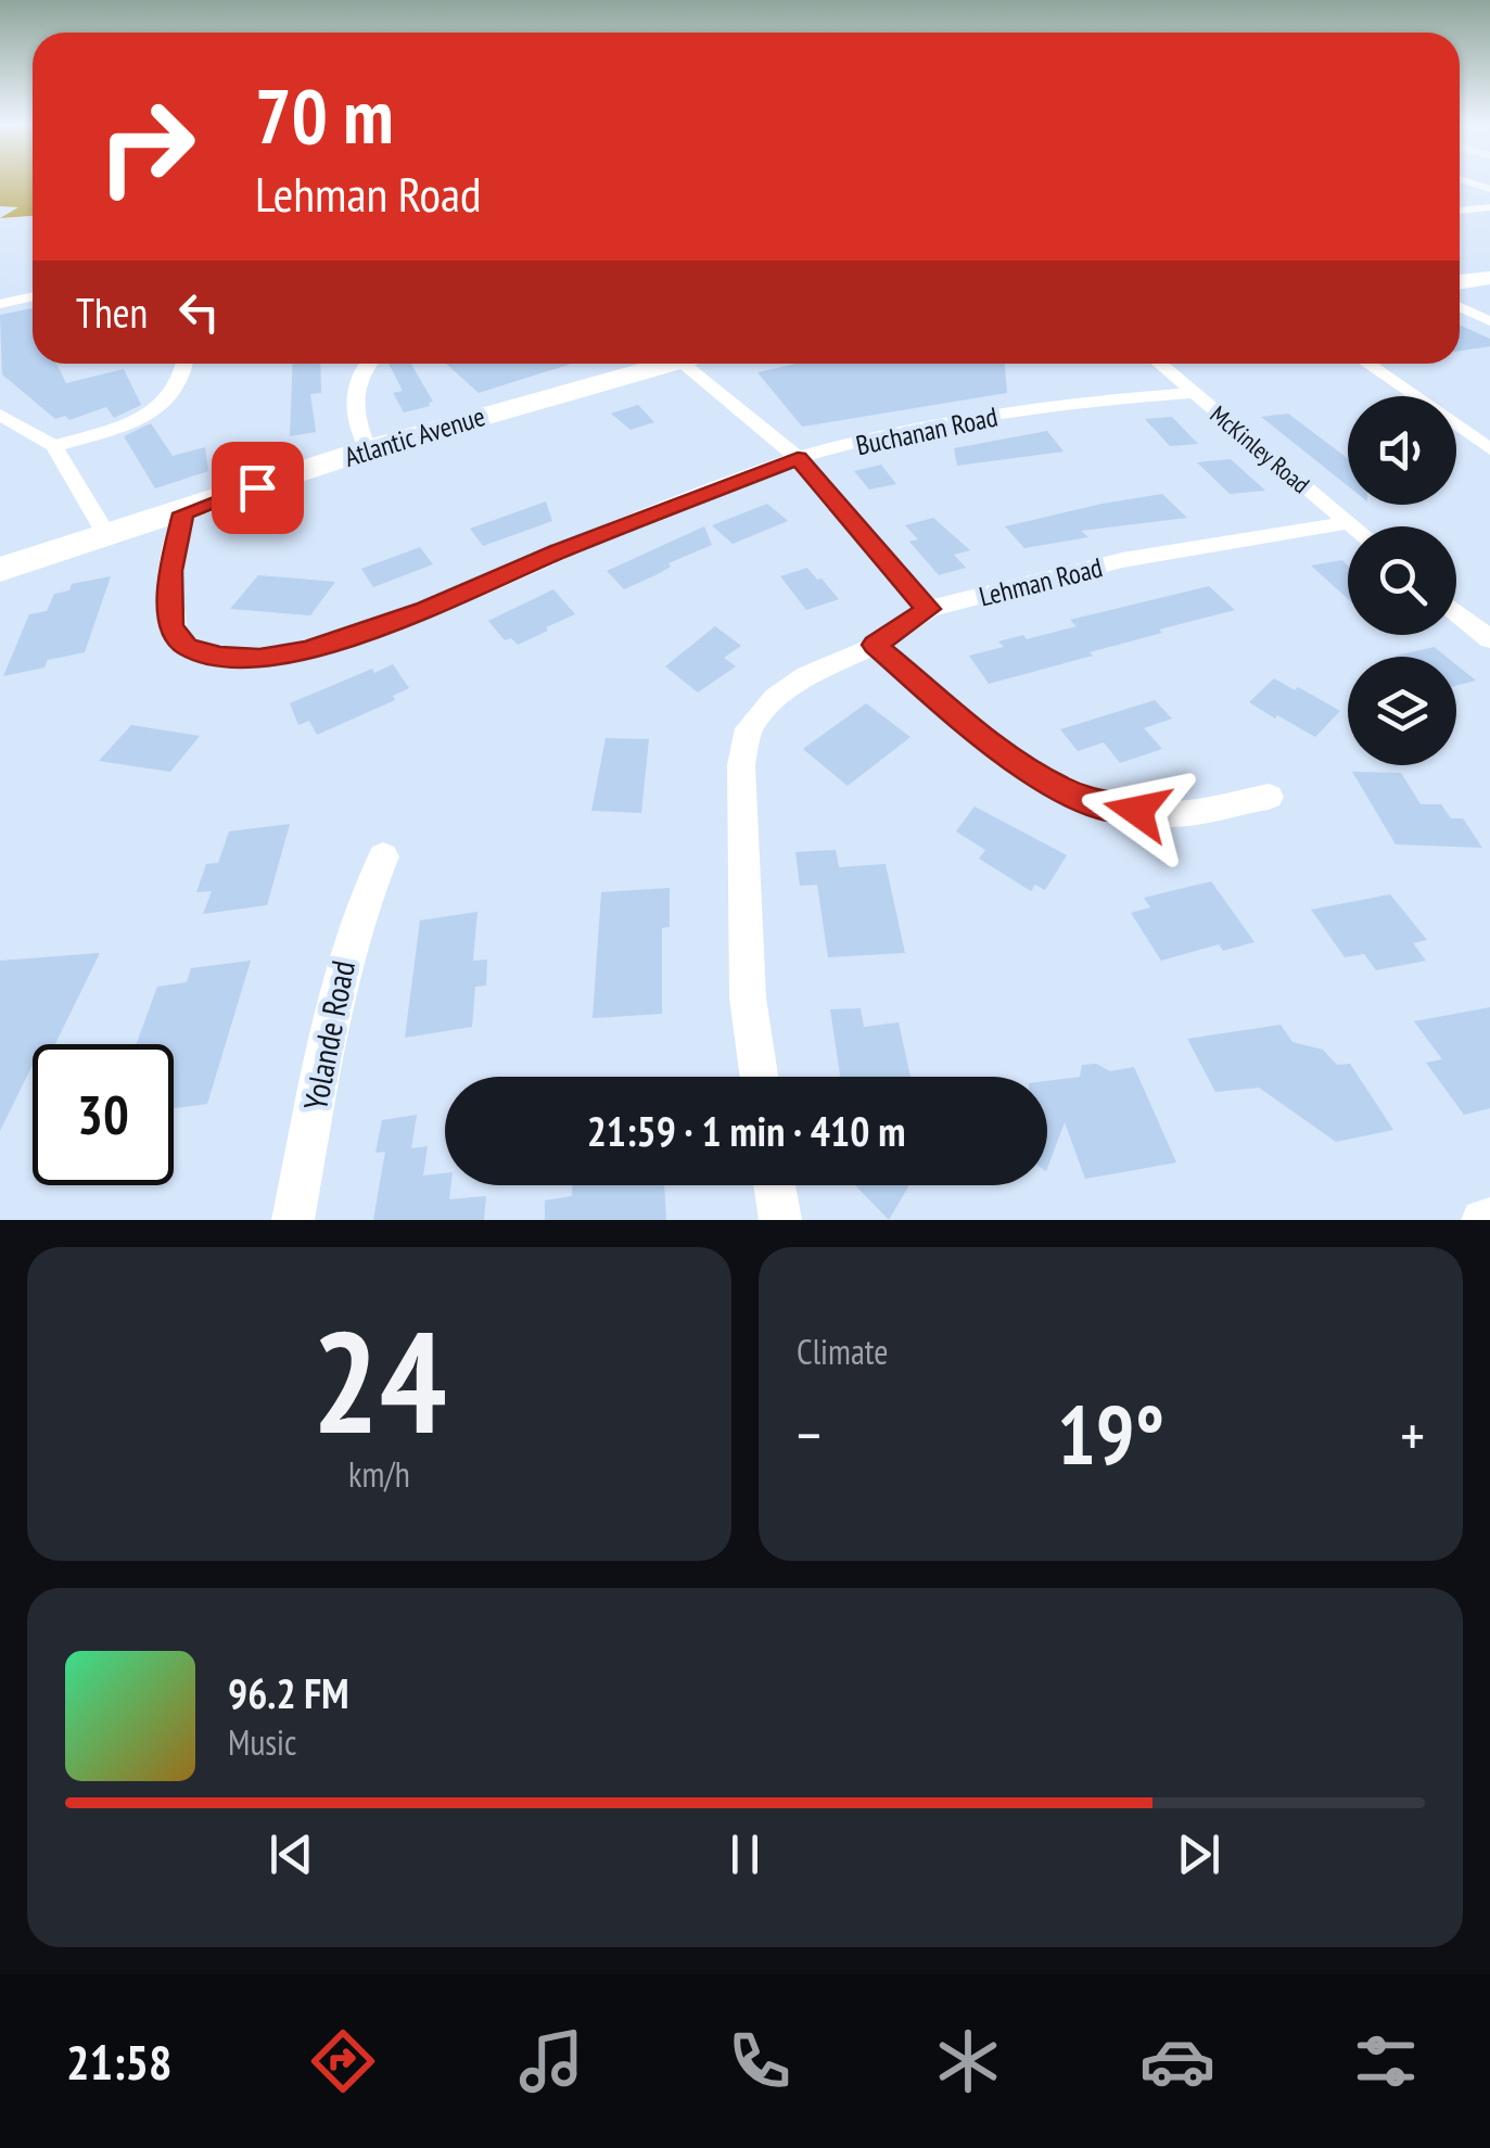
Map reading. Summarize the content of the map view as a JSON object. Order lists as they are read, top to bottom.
{
  "streets": {
    "main road": ["Atlantic Avenue"],
    "street": [
      "Buchanan Road",
      "McKinley Road",
      "Lehman Road",
      "Yolande Road"
    ]
  },
  "crossings": [
    ["Buchanan Road", "Atlantic Avenue"],
    ["Buchanan Road", "McKinley Road"],
    ["McKinley Road", "Lehman Road"]
  ],
  "page": {
    "turn": ["70 m", "Lehman Road"],
    "then": "Then",
    "limit": "30",
    "trip": "21:59 · 1 min · 410 m",
    "tile": [
      ["24", "km/h"],
      "Climate"
    ],
    "heat": ["−", "19°", "+"],
    "song": ["96.2 FM", "Music"],
    "tabs": "21:58"
  }
}
